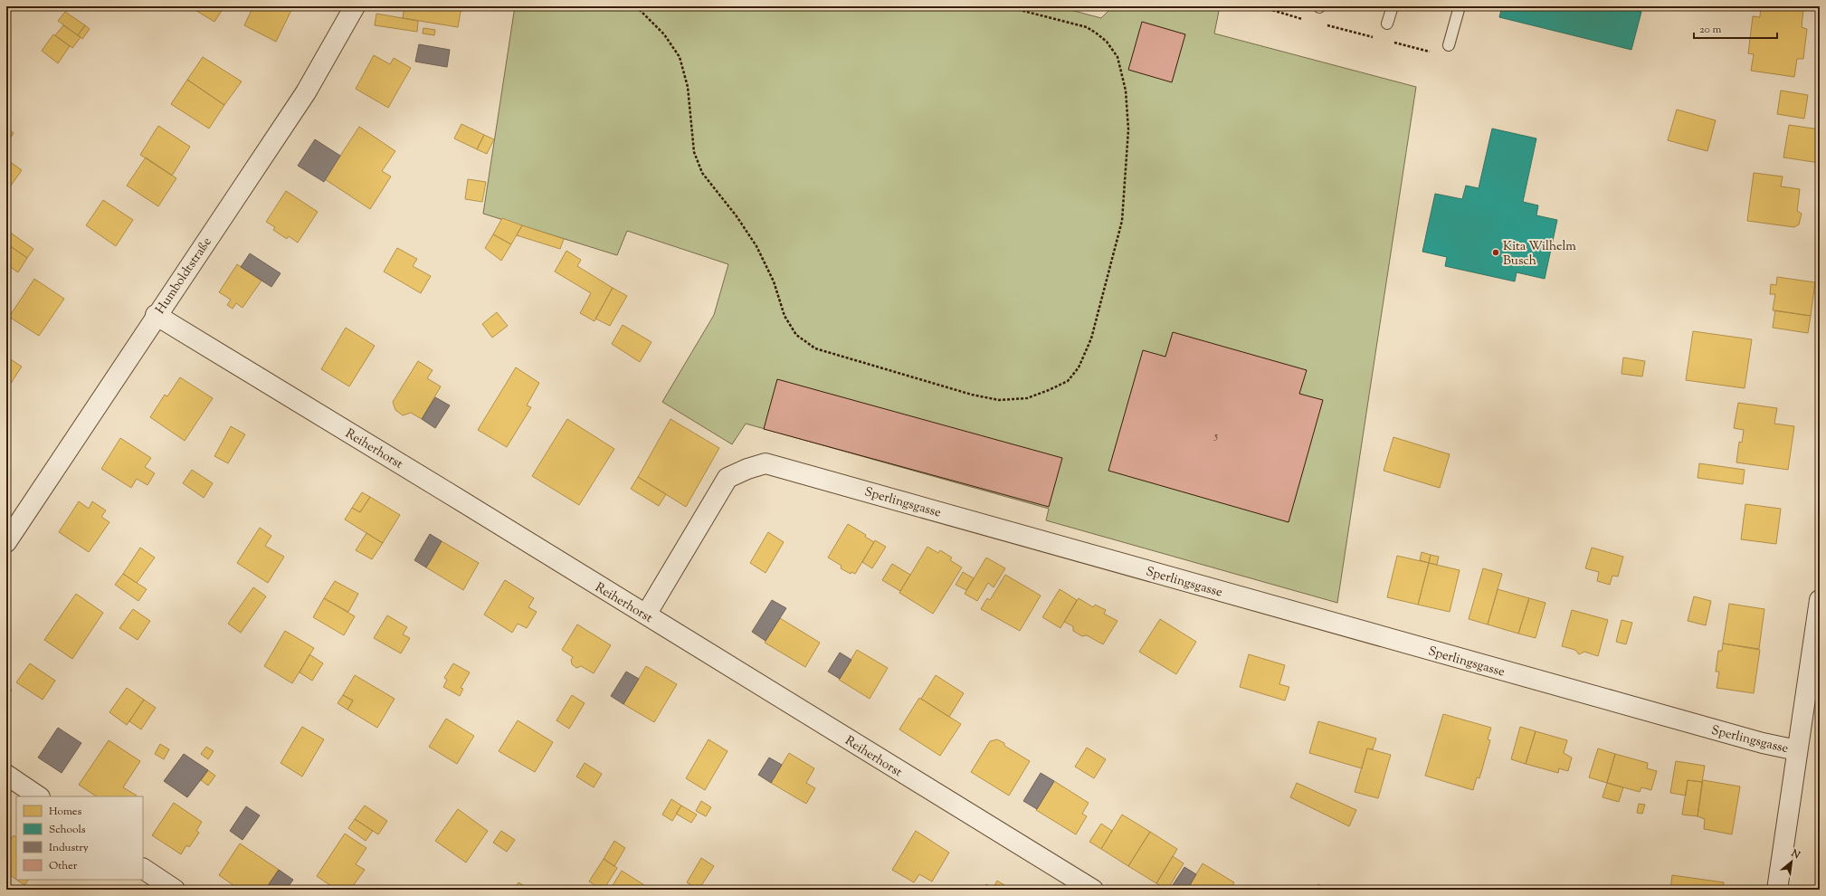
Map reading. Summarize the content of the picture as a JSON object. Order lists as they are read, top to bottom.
{
  "streets": {
    "street": ["Humboldtstraße", "Reiherhorst", "Sperlingsgasse"]
  },
  "crossings": [
    ["Humboldtstraße", "Reiherhorst"],
    ["Reiherhorst", "Sperlingsgasse"]
  ],
  "places": ["Kita Wilhelm Busch"],
  "house_numbers": ["5"],
  "legend": [
    "Homes",
    "Schools",
    "Industry",
    "Other"
  ],
  "scale_bar": "20 m",
  "north": "top right"
}
